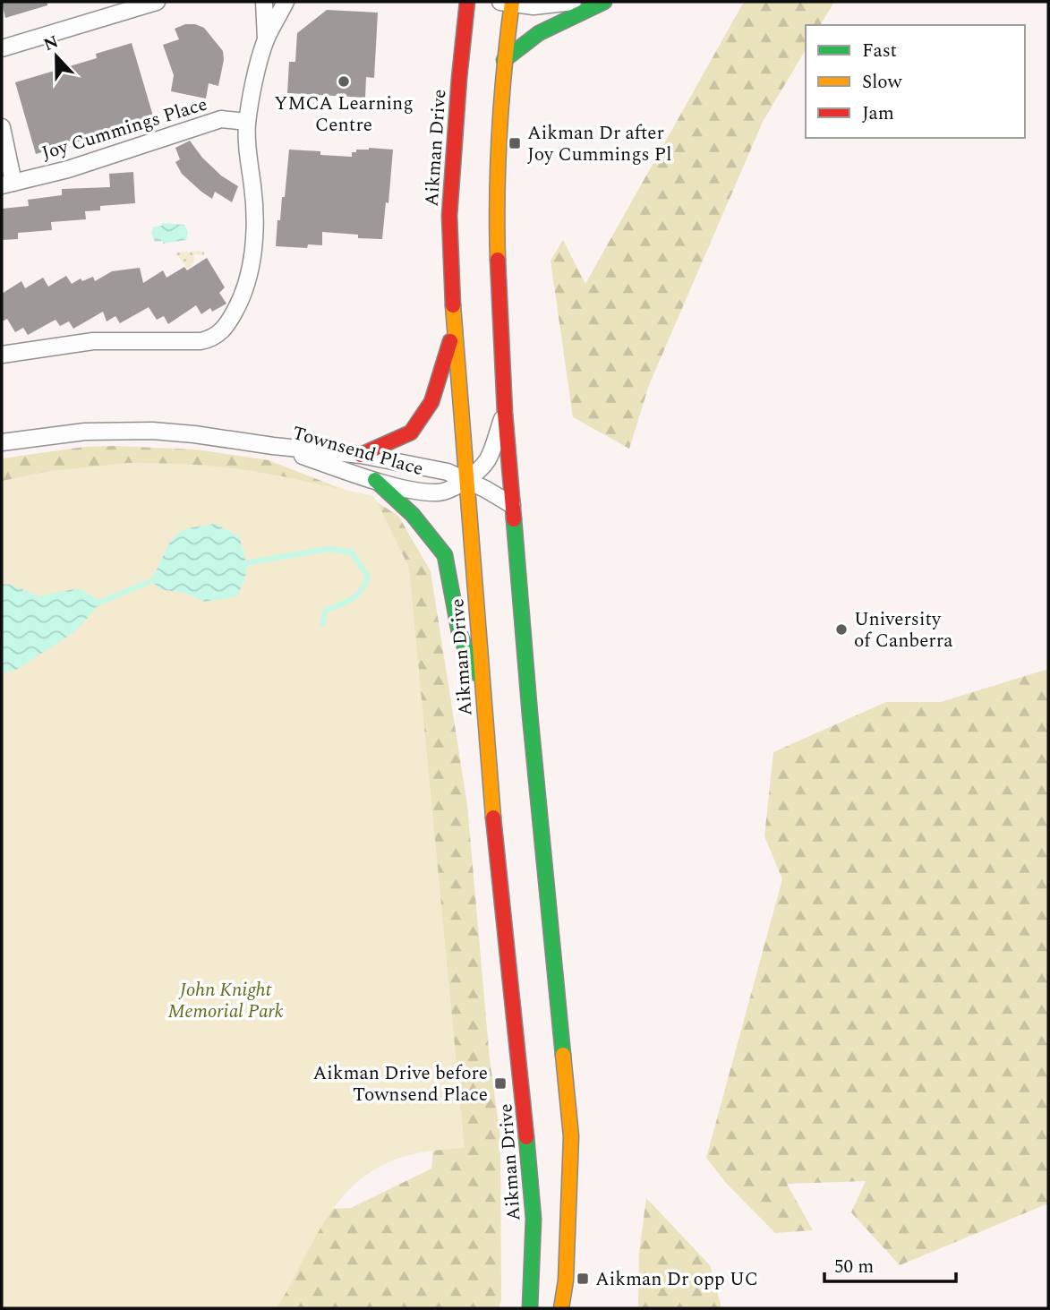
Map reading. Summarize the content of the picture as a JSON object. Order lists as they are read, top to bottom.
{
  "streets": {
    "main road": ["Aikman Drive"],
    "street": ["Joy Cummings Place", "Townsend Place"]
  },
  "crossings": [
    ["Aikman Drive", "Townsend Place"]
  ],
  "parks": ["John Knight Memorial Park"],
  "places": {
    "other": ["YMCA Learning Centre", "University of Canberra"],
    "transit": ["Aikman Dr after Joy Cummings Pl", "Aikman Drive before Townsend Place", "Aikman Dr opp UC"]
  },
  "legend": ["Fast", "Slow", "Jam"],
  "scale_bar": "50 m",
  "north": "top"
}
